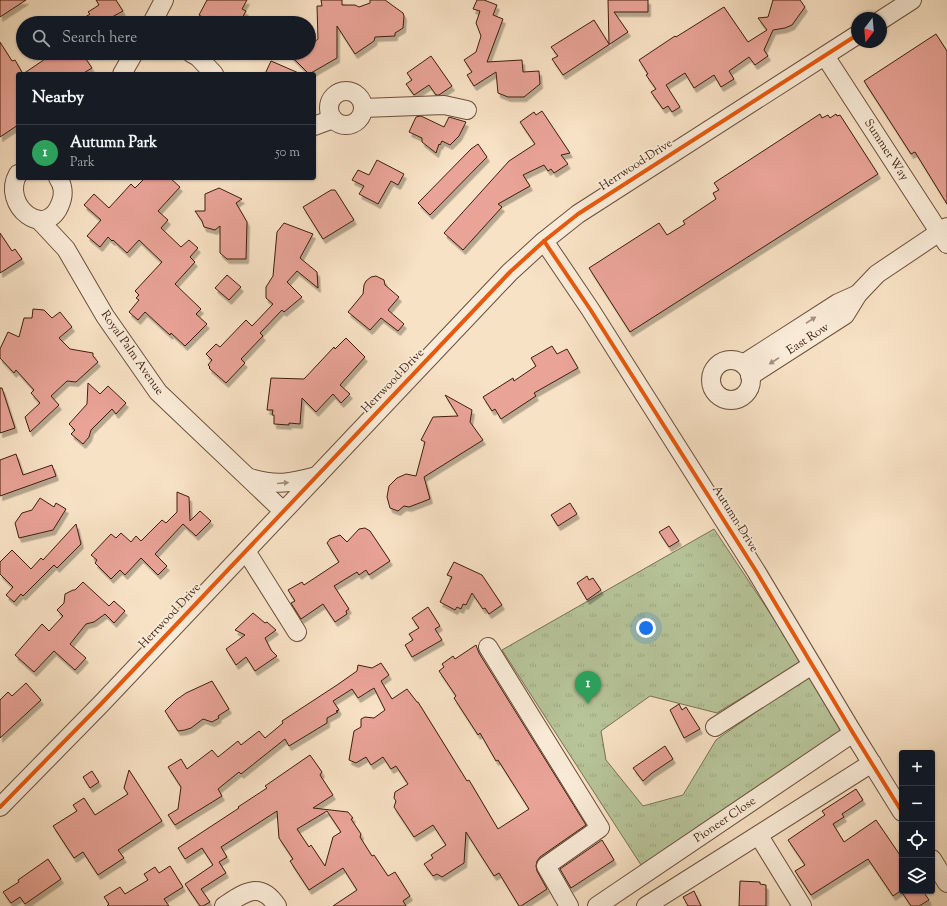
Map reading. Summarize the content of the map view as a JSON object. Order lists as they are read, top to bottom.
{
  "streets": {
    "street": [
      "Summer Way",
      "Herrwood Drive",
      "East Row",
      "Royal Palm Avenue",
      "Autumn Drive",
      "Pioneer Close"
    ]
  },
  "crossings": [
    ["Summer Way", "Herrwood Drive"],
    ["Summer Way", "East Row"],
    ["Herrwood Drive", "Royal Palm Avenue"],
    ["Herrwood Drive", "Autumn Drive"],
    ["Autumn Drive", "Pioneer Close"]
  ],
  "north": "bottom",
  "page": {
    "search": "Search here",
    "heading": "Nearby",
    "list": [
      {
        "mark": "1",
        "name": "Autumn Park",
        "note": "Park",
        "value": "50 m"
      }
    ],
    "pins": "1",
    "map_buttons": ["+", "−"]
  }
}
